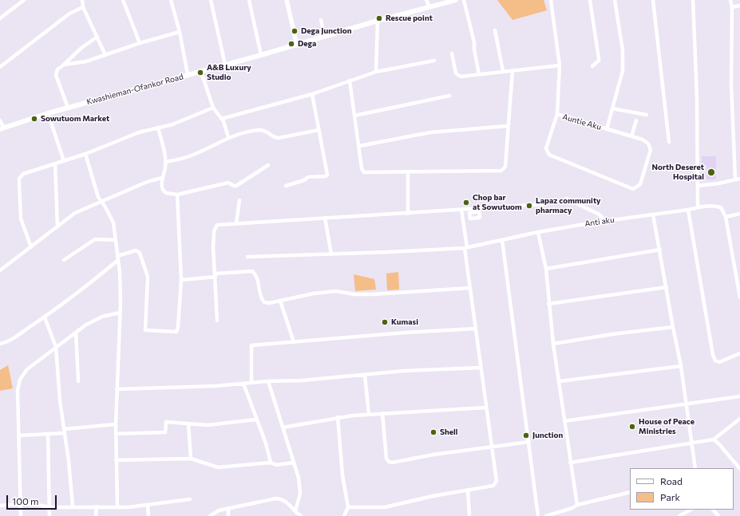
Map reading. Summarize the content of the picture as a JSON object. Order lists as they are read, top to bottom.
{
  "streets": {
    "main road": ["Kwashieman-Ofankor Road"],
    "street": ["Auntie Aku", "Anti aku"]
  },
  "places": [
    "Rescue point",
    "Dega Junction",
    "Dega",
    "A&B Luxury Studio",
    "Sowutuom Market",
    "North Deseret Hospital",
    "Chop bar at Sowutuom",
    "Lapaz community pharmacy",
    "Kumasi",
    "House of Peace Ministries",
    "Shell",
    "Junction"
  ],
  "legend": ["Road", "Park"],
  "scale_bar": "100 m"
}
